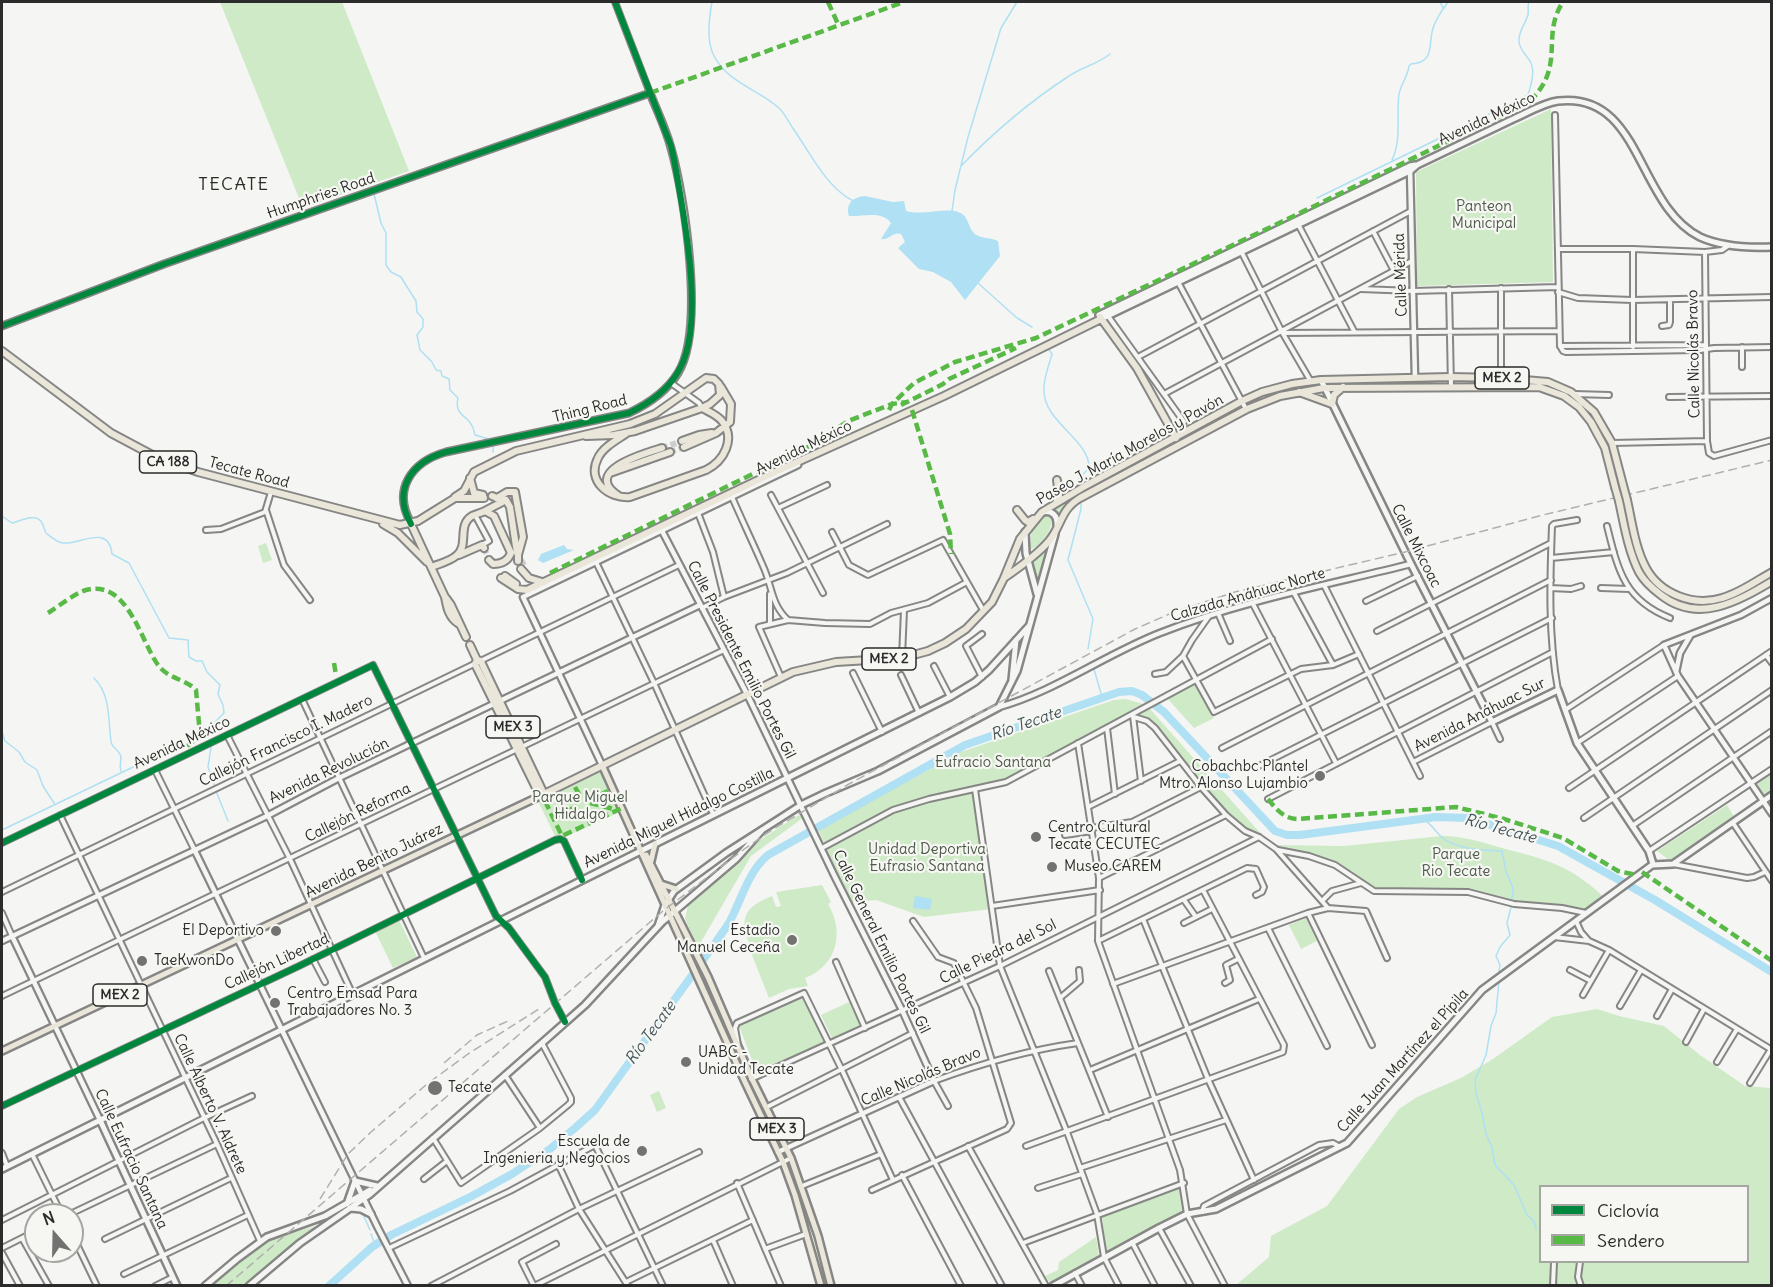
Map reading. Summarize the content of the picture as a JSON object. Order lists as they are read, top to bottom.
{
  "streets": {
    "highway": [
      "Avenida México",
      "MEX 2",
      "Paseo J. María Morelos y Pavón",
      "CA 188",
      "Tecate Road",
      "MEX 3",
      "Avenida Benito Juárez"
    ],
    "main road": [
      "Calle Mixcoac",
      "Avenida Anáhuac Sur",
      "Avenida Miguel Hidalgo Costilla",
      "Calle Juan Martínez el Pípila",
      "Calle Eufracio Santana"
    ],
    "street": [
      "Humphries Road",
      "Calle Mérida",
      "Calle Nicolás Bravo",
      "Thing Road",
      "Calzada Anáhuac Norte",
      "Calle Presidente Emilio Portes Gil",
      "Callejón Francisco I. Madero",
      "Avenida Revolución",
      "Callejón Reforma",
      "Calle General Emilio Portes Gil",
      "Calle Piedra del Sol",
      "Callejón Libertad",
      "Calle Alberto V. Aldrete"
    ]
  },
  "crossings": [
    ["Avenida México", "Calle Mérida"],
    ["Avenida México", "Calle Presidente Emilio Portes Gil"],
    ["Avenida México", "Callejón Francisco I. Madero"],
    ["Avenida México", "Calle Alberto V. Aldrete"],
    ["Humphries Road", "Thing Road"],
    ["Calle Mérida", "Paseo J. María Morelos y Pavón"],
    ["Calle Nicolás Bravo", "MEX 3"],
    ["Calle Nicolás Bravo", "Calle General Emilio Portes Gil"],
    ["Thing Road", "CA 188"],
    ["Thing Road", "Tecate Road"],
    ["Paseo J. María Morelos y Pavón", "Calle Mixcoac"],
    ["Paseo J. María Morelos y Pavón", "Avenida Benito Juárez"],
    ["CA 188", "Tecate Road"],
    ["Calle Mixcoac", "Calzada Anáhuac Norte"],
    ["Calle Mixcoac", "Avenida Anáhuac Sur"],
    ["Calle Presidente Emilio Portes Gil", "Callejón Francisco I. Madero"],
    ["Calle Presidente Emilio Portes Gil", "Avenida Revolución"],
    ["Calle Presidente Emilio Portes Gil", "Callejón Reforma"],
    ["Calle Presidente Emilio Portes Gil", "Avenida Miguel Hidalgo Costilla"],
    ["Calle Presidente Emilio Portes Gil", "Avenida Benito Juárez"],
    ["Calle Presidente Emilio Portes Gil", "Calle General Emilio Portes Gil"],
    ["MEX 3", "Callejón Francisco I. Madero"],
    ["MEX 3", "Avenida Revolución"],
    ["MEX 3", "Callejón Reforma"],
    ["MEX 3", "Avenida Miguel Hidalgo Costilla"],
    ["MEX 3", "Avenida Benito Juárez"],
    ["MEX 3", "Calle Piedra del Sol"],
    ["Callejón Francisco I. Madero", "Calle Alberto V. Aldrete"],
    ["Avenida Revolución", "Calle Alberto V. Aldrete"],
    ["Avenida Revolución", "Calle Eufracio Santana"],
    ["Callejón Reforma", "Calle Alberto V. Aldrete"],
    ["Callejón Reforma", "Calle Eufracio Santana"],
    ["Avenida Miguel Hidalgo Costilla", "Callejón Libertad"],
    ["Avenida Miguel Hidalgo Costilla", "Calle Alberto V. Aldrete"],
    ["Avenida Miguel Hidalgo Costilla", "Calle Eufracio Santana"],
    ["Avenida Benito Juárez", "Calle Alberto V. Aldrete"],
    ["Avenida Benito Juárez", "Calle Eufracio Santana"],
    ["Calle General Emilio Portes Gil", "Calle Piedra del Sol"],
    ["Callejón Libertad", "Calle Alberto V. Aldrete"],
    ["Callejón Libertad", "Calle Eufracio Santana"]
  ],
  "districts": ["TECATE"],
  "water": ["Río Tecate"],
  "parks": [
    "Panteon Municipal",
    "Eufracio Santana",
    "Parque Miguel Hidalgo",
    "Unidad Deportiva Eufrasio Santana",
    "Parque Rio Tecate"
  ],
  "places": [
    "Cobachbc Plantel Mtro. Alonso Lujambio",
    "Centro Cultural Tecate CECUTEC",
    "Museo CAREM",
    "El Deportivo",
    "Estadio Manuel Ceceña",
    "TaeKwonDo",
    "Centro Emsad Para Trabajadores No. 3",
    "UABC - Unidad Tecate",
    "Tecate",
    "Escuela de Ingenieria y Negocios"
  ],
  "legend": ["Ciclovía", "Sendero"],
  "north": "top"
}
